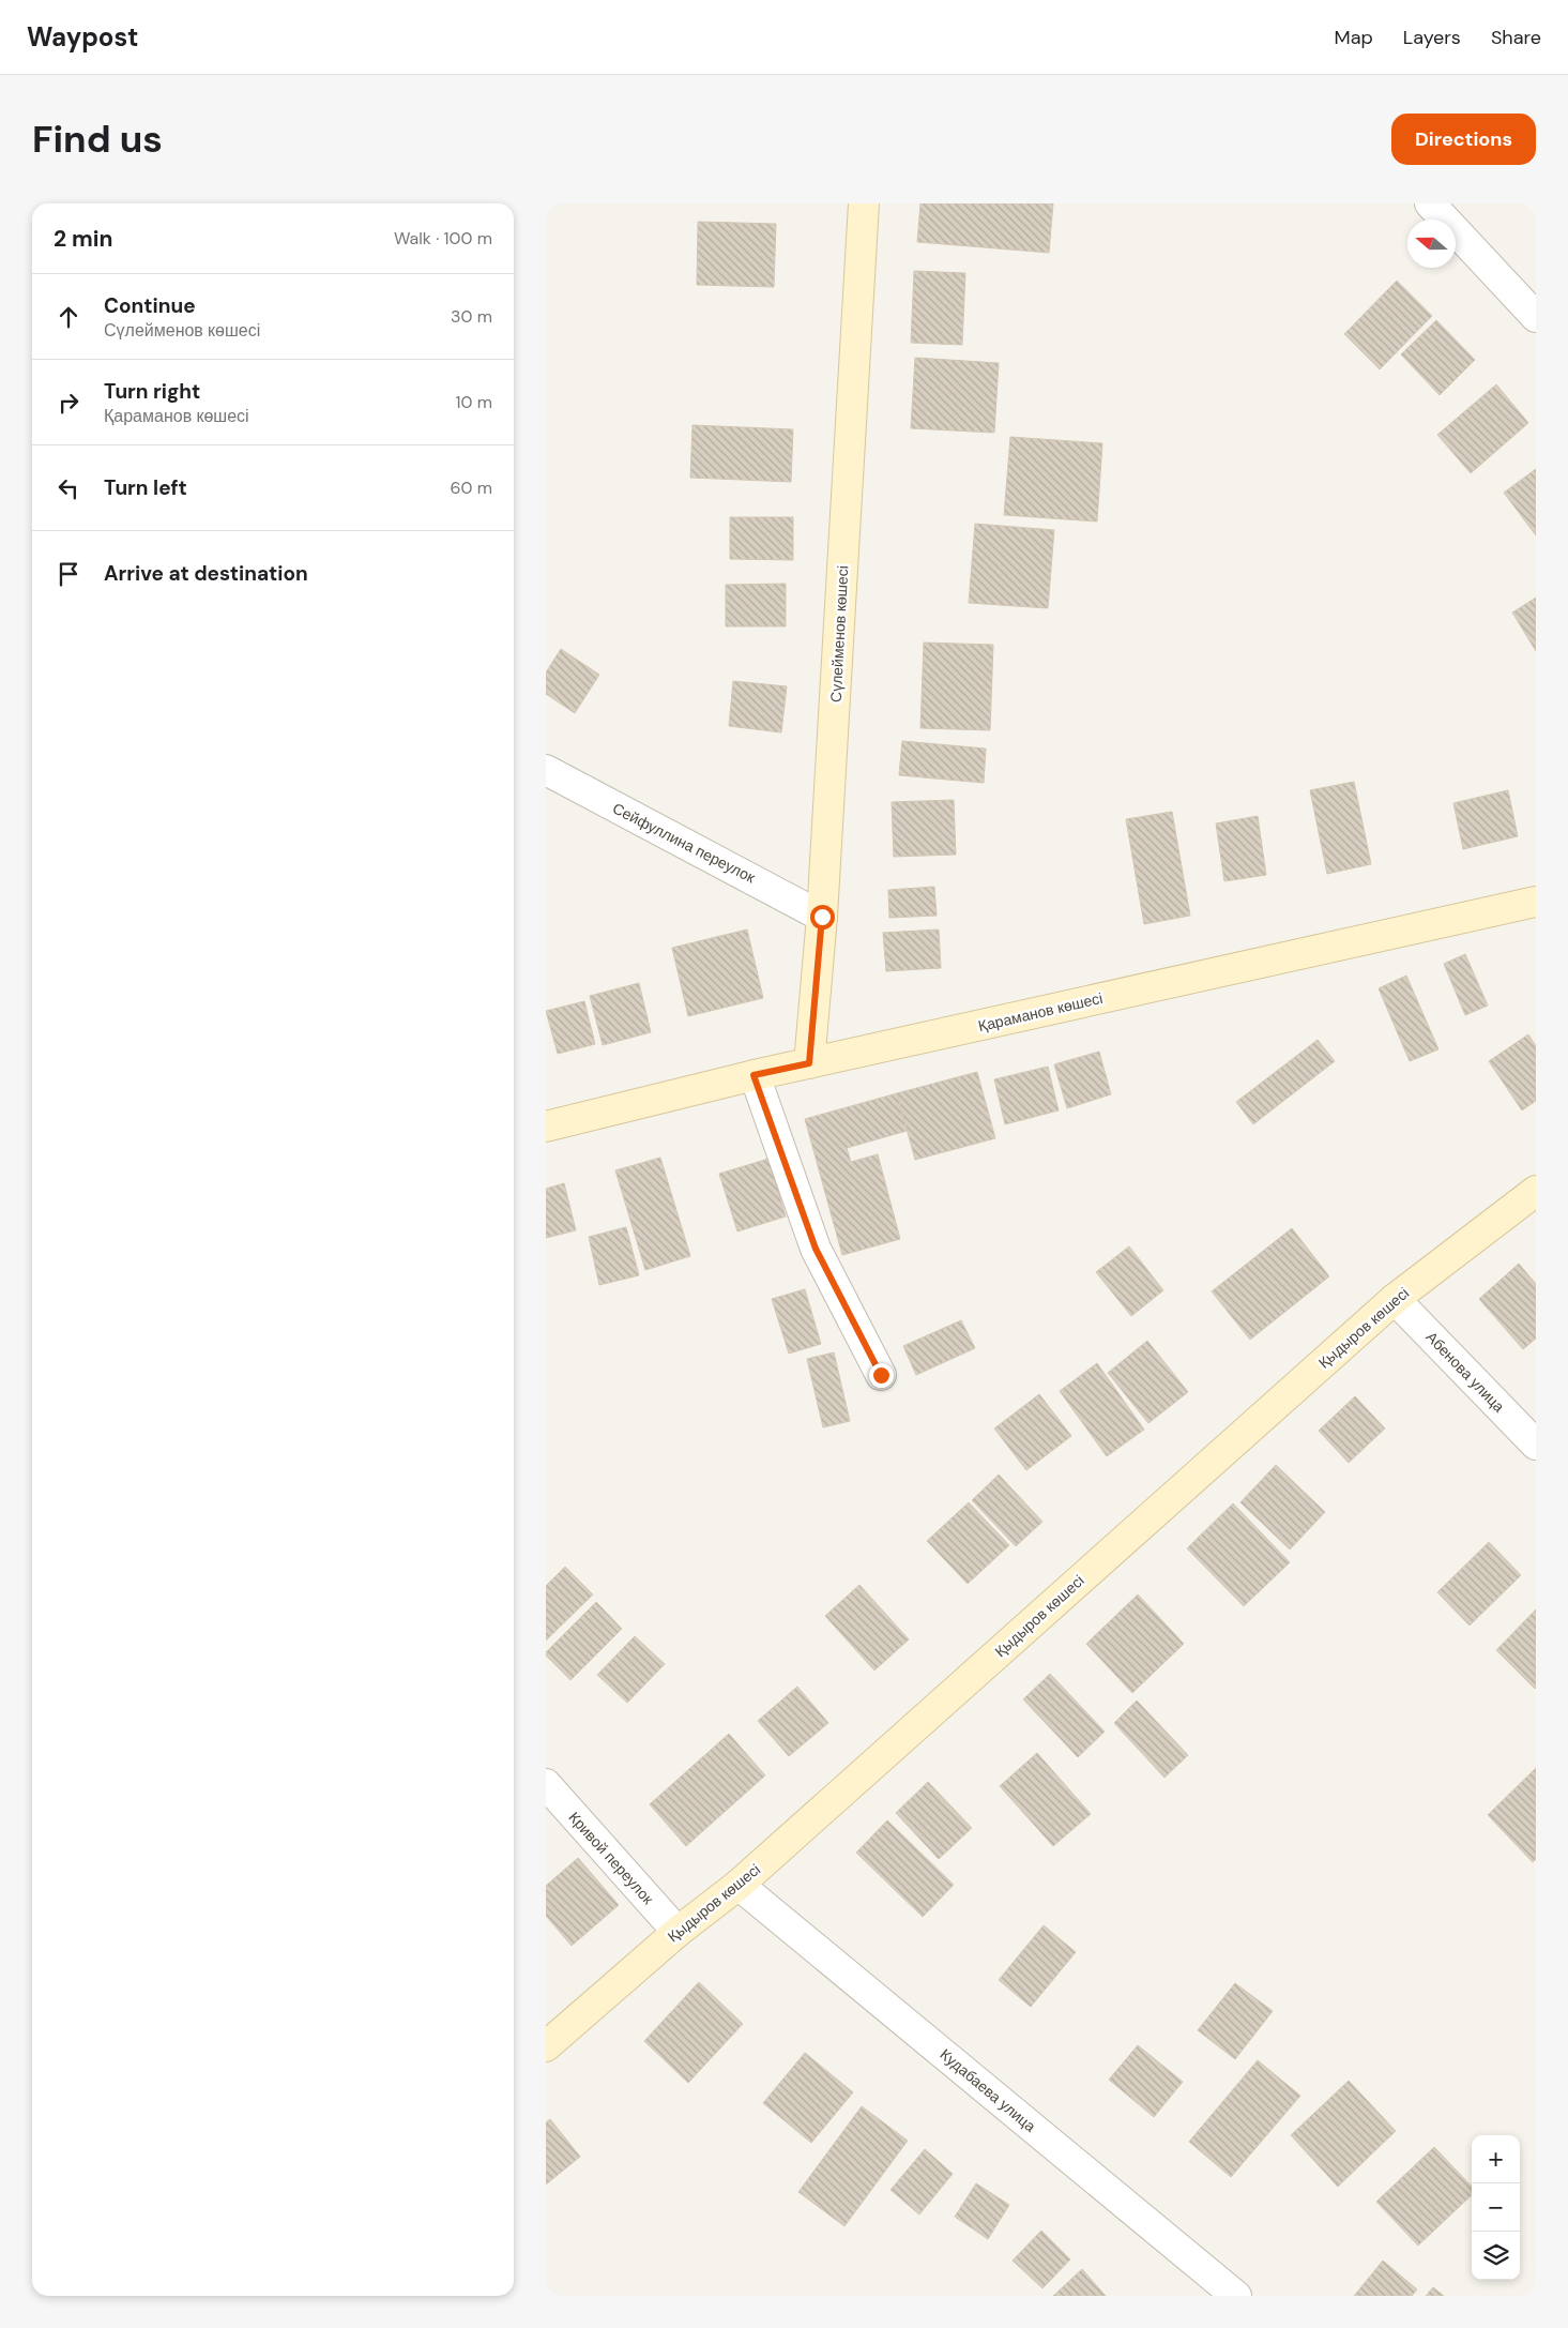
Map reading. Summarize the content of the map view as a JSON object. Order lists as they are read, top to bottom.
{
  "streets": {
    "street": [
      "Сүлейменов көшесі",
      "Сейфуллина переулок",
      "Қараманов көшесі",
      "Қыдыров көшесі",
      "Абенова улица",
      "Кривой переулок",
      "Кудабаева улица"
    ]
  },
  "crossings": [
    ["Сүлейменов көшесі", "Сейфуллина переулок"],
    ["Сүлейменов көшесі", "Қараманов көшесі"],
    ["Қыдыров көшесі", "Абенова улица"],
    ["Қыдыров көшесі", "Кривой переулок"],
    ["Қыдыров көшесі", "Кудабаева улица"]
  ],
  "north": "left",
  "page": {
    "header": "Waypost",
    "nav": ["Map", "Layers", "Share"],
    "buttons": "Directions",
    "title": "Find us",
    "heading": ["2 min", "Walk · 100 m"],
    "list": [
      ["Continue", "Сүлейменов көшесі", "30 m"],
      ["Turn right", "Қараманов көшесі", "10 m"],
      ["Turn left", "60 m"],
      "Arrive at destination"
    ],
    "map_buttons": ["+", "−"]
  }
}
